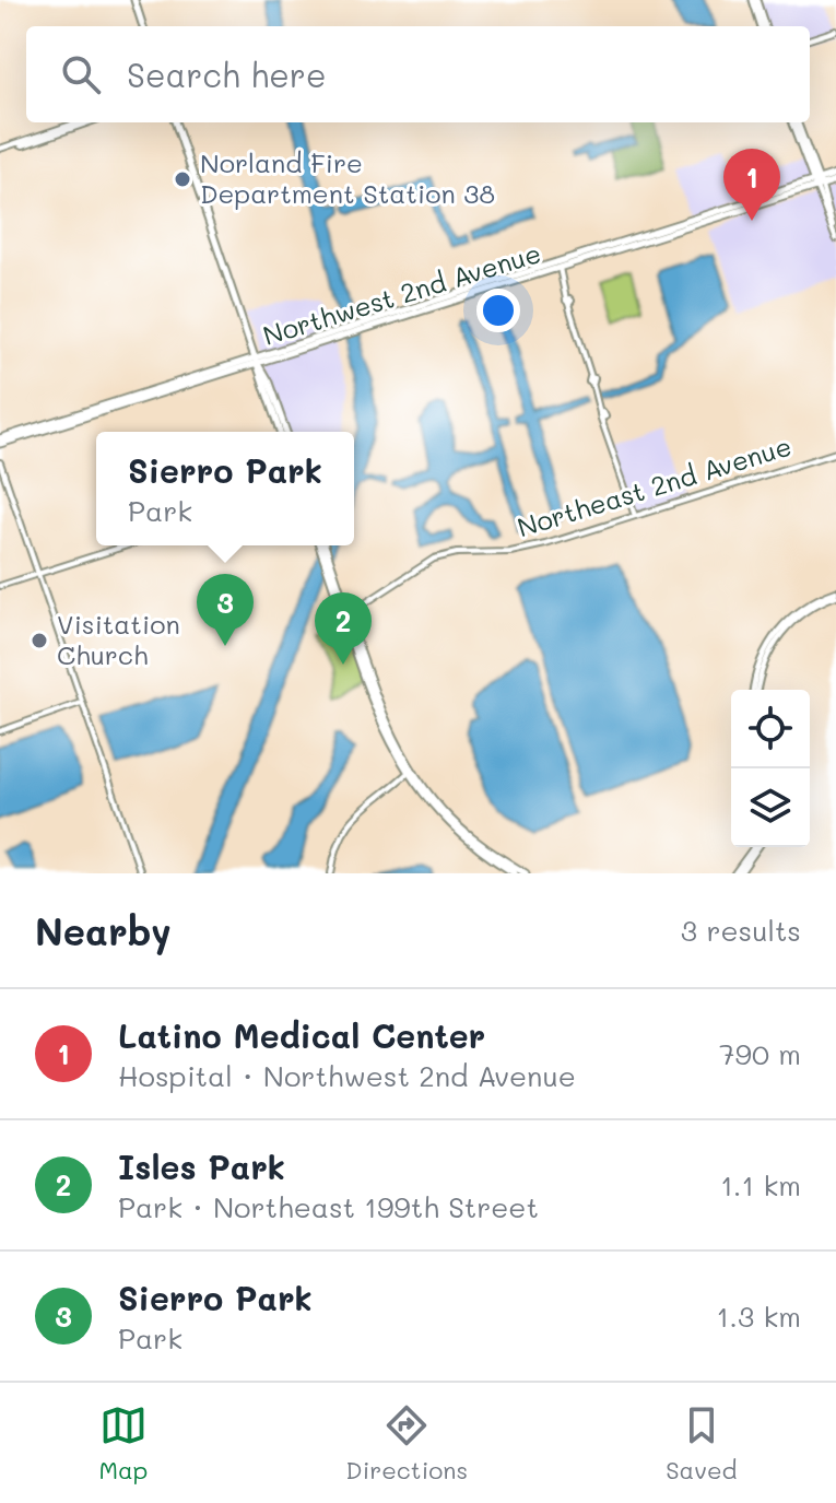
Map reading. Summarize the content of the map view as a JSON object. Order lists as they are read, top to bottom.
{
  "streets": {
    "main road": ["Northwest 2nd Avenue"],
    "street": ["Northeast 2nd Avenue"]
  },
  "places": ["Norland Fire Department Station 38", "Visitation Church"],
  "page": {
    "search": "Search here",
    "pins": ["1", "3", "2"],
    "popup": ["Sierro Park", "Park"],
    "heading": ["Nearby", "3 results"],
    "list": [
      {
        "mark": "1",
        "name": "Latino Medical Center",
        "note": "Hospital · Northwest 2nd Avenue",
        "value": "790 m"
      },
      {
        "mark": "2",
        "name": "Isles Park",
        "note": "Park · Northeast 199th Street",
        "value": "1.1 km"
      },
      {
        "mark": "3",
        "name": "Sierro Park",
        "note": "Park",
        "value": "1.3 km"
      }
    ],
    "nav": ["Map", "Directions", "Saved"]
  }
}
